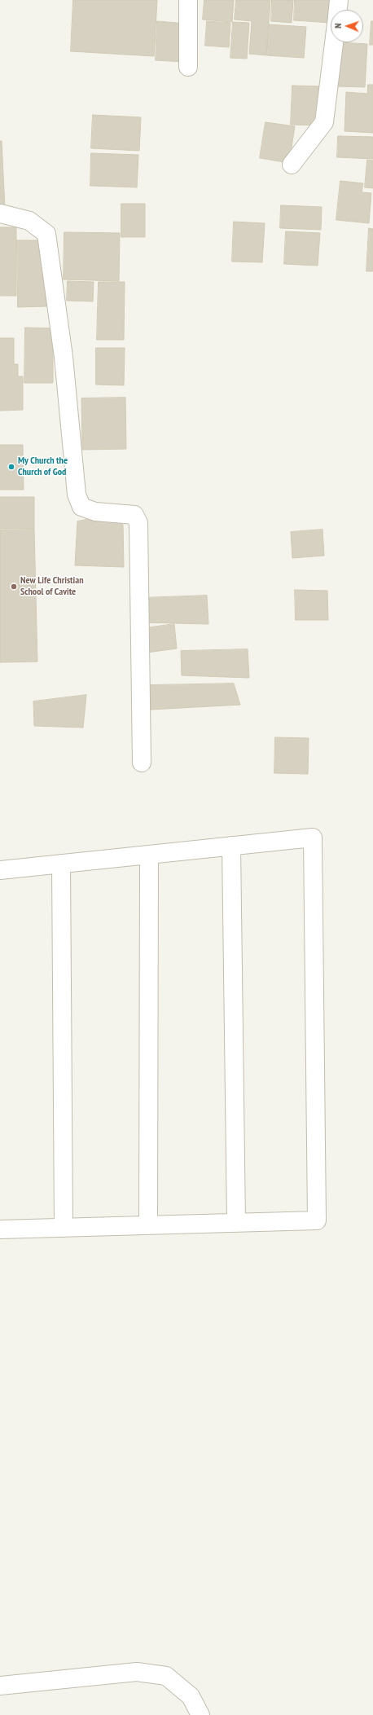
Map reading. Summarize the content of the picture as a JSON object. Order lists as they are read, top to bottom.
{
  "places": ["My Church the Church of God", "New Life Christian School of Cavite"],
  "north": "left"
}
